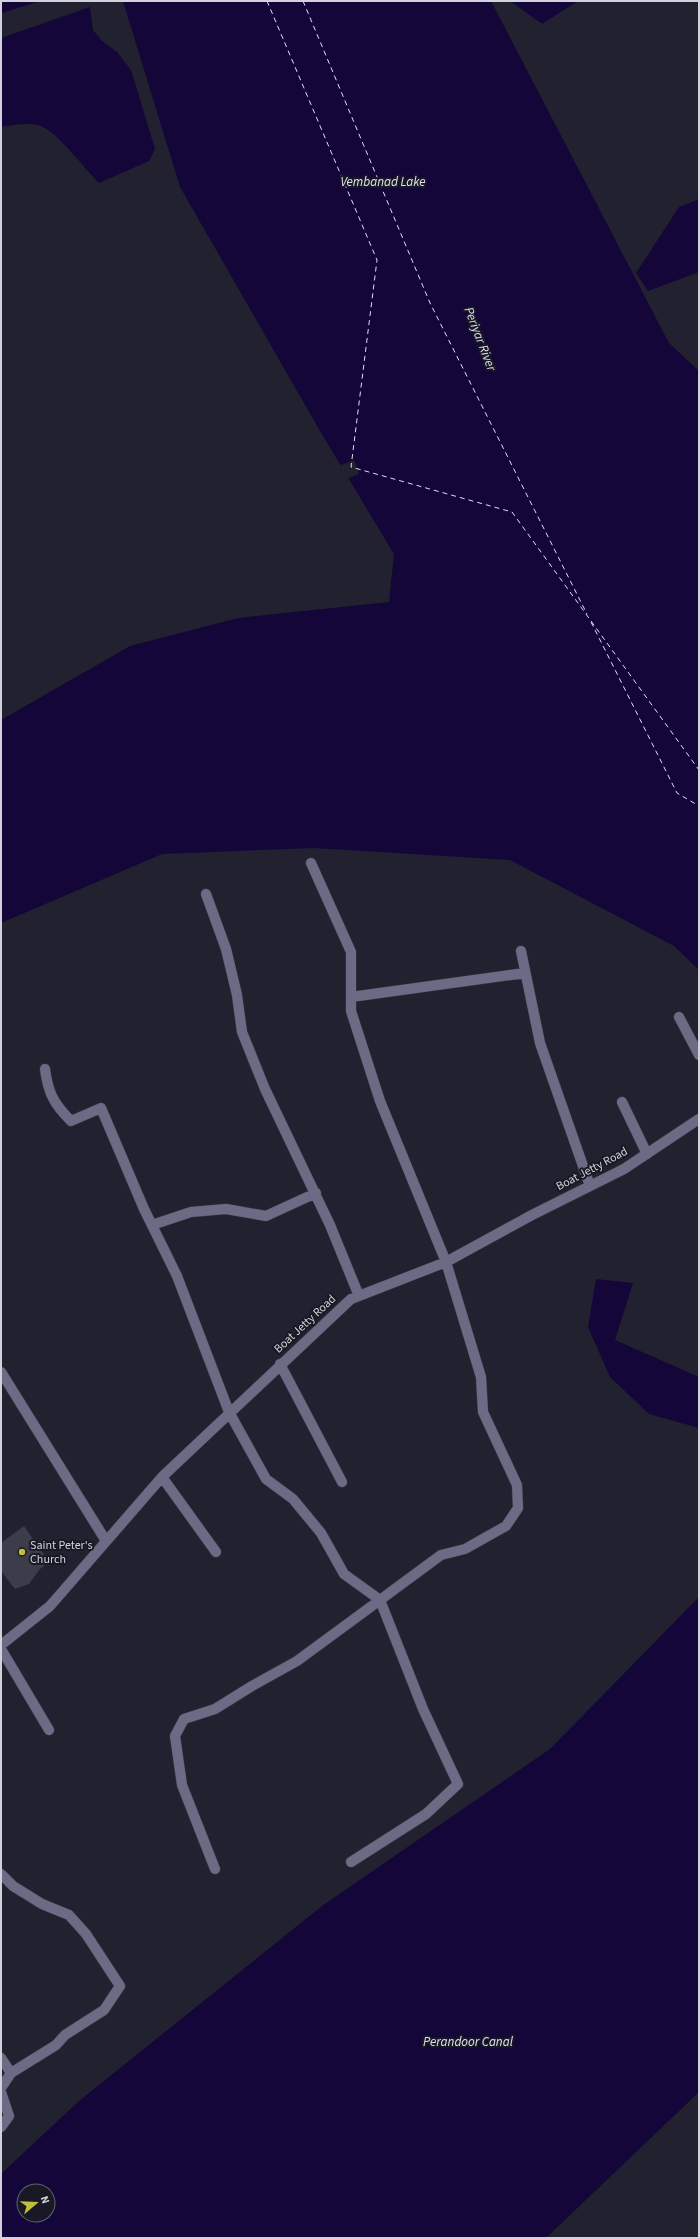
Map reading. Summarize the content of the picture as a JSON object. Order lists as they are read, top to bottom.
{
  "streets": {
    "street": ["Boat Jetty Road"]
  },
  "water": ["Vembanad Lake", "Periyar River", "Perandoor Canal"],
  "places": ["Saint Peter's Church"],
  "north": "right"
}
